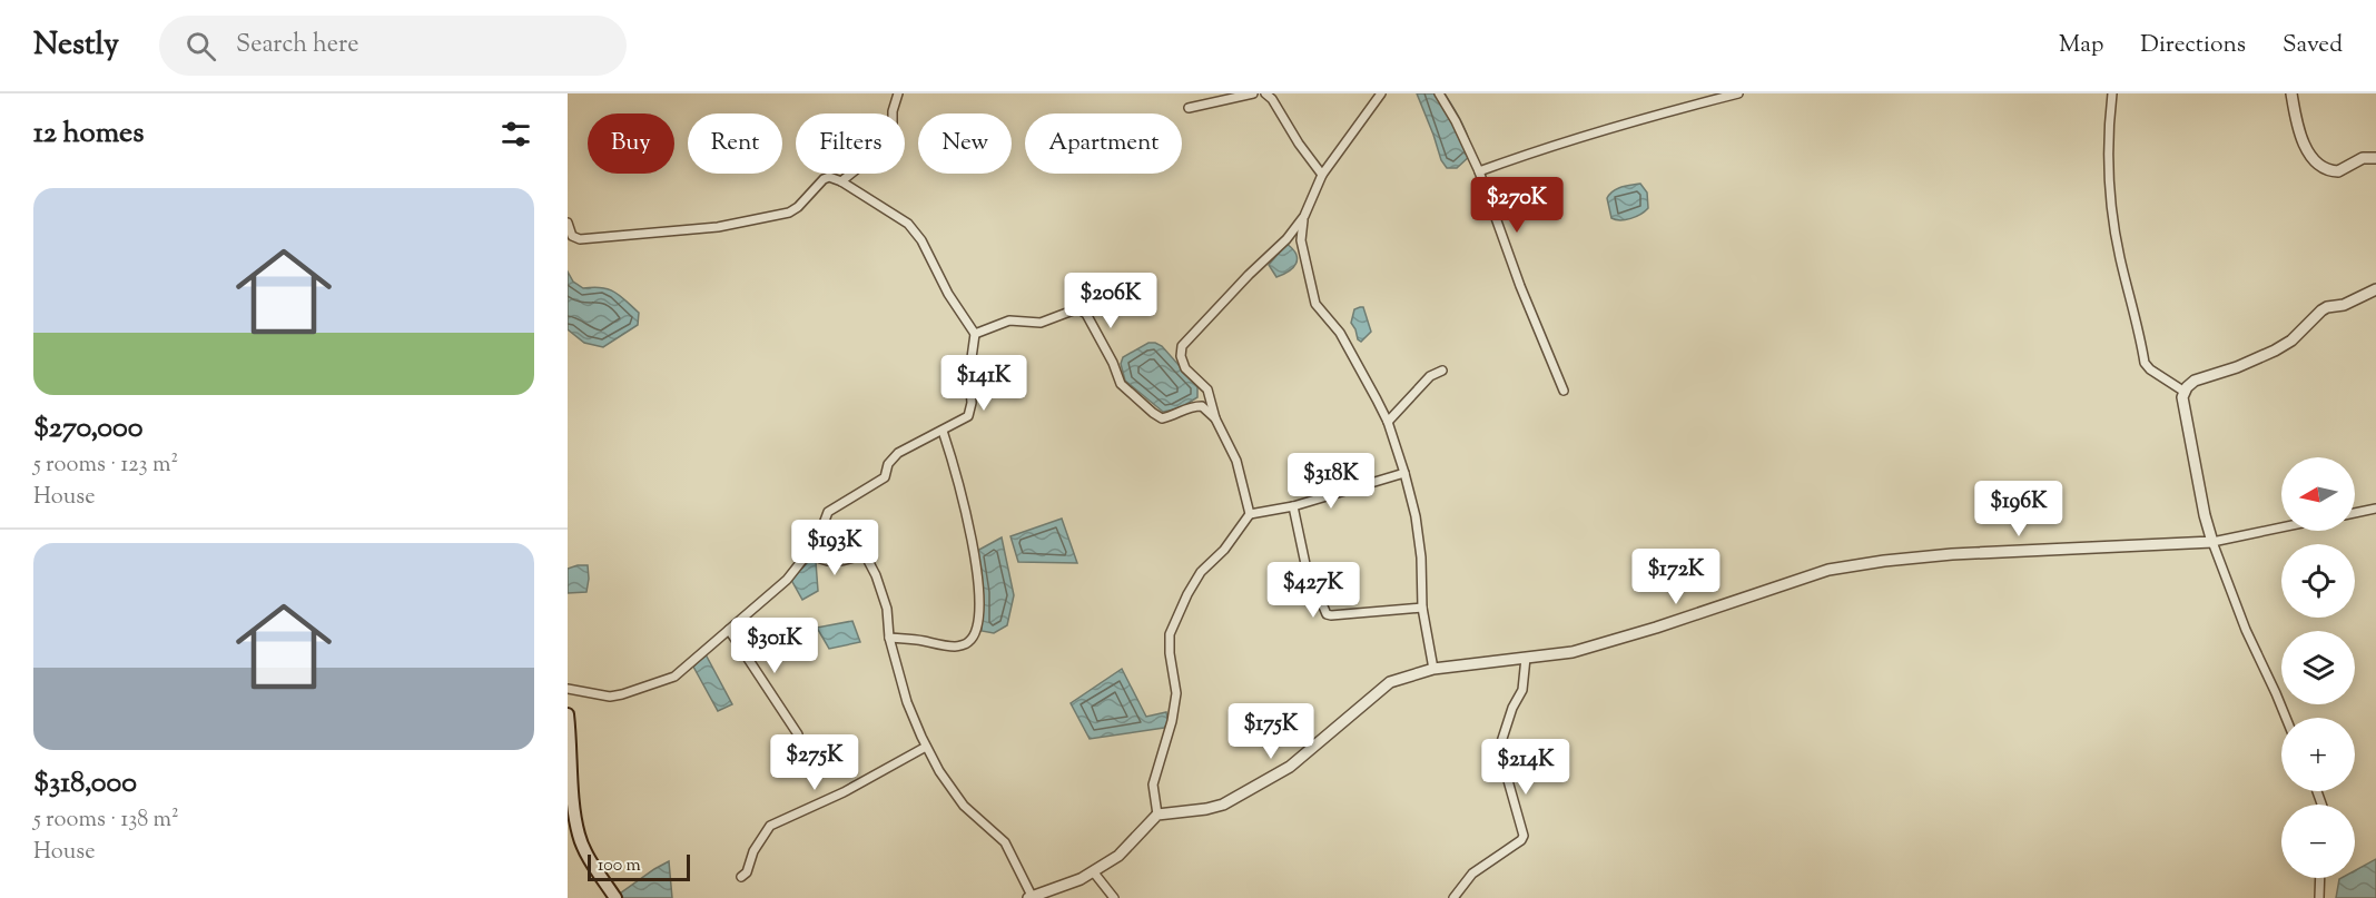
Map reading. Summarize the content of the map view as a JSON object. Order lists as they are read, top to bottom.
{
  "scale_bar": "100 m",
  "north": "left",
  "page": {
    "header": "Nestly",
    "search": "Search here",
    "nav": ["Map", "Directions", "Saved"],
    "heading": "12 homes",
    "chip": [
      "Buy",
      "Rent",
      "Filters",
      "New",
      "Apartment"
    ],
    "list": [
      {
        "name": "$270,000",
        "note": "5 rooms · 123 m² · House"
      },
      {
        "name": "$318,000",
        "note": "5 rooms · 138 m² · House"
      }
    ],
    "price": [
      "$270K",
      "$206K",
      "$141K",
      "$318K",
      "$196K",
      "$193K",
      "$172K",
      "$427K",
      "$301K",
      "$175K",
      "$275K",
      "$214K"
    ],
    "map_buttons": ["+", "−"],
    "scale": "100 m"
  }
}
